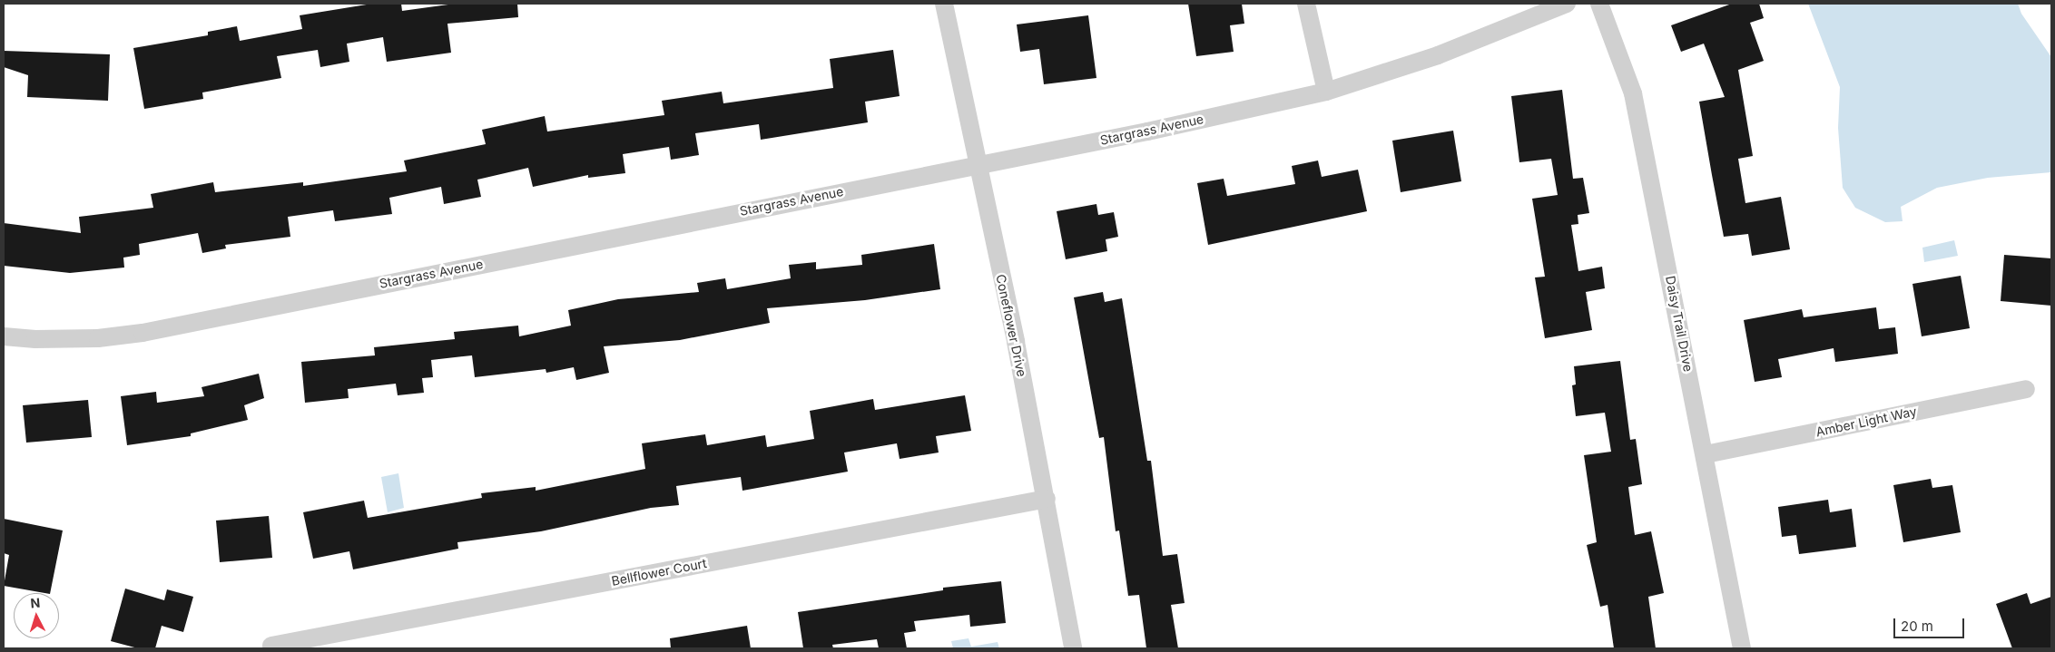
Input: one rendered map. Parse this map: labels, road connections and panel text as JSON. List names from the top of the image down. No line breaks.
{"streets":{"street":["Stargrass Avenue","Daisy Trail Drive","Coneflower Drive","Amber Light Way","Bellflower Court"]},"crossings":[["Stargrass Avenue","Coneflower Drive"],["Daisy Trail Drive","Amber Light Way"],["Coneflower Drive","Bellflower Court"]],"scale_bar":"20 m","north":"top"}
